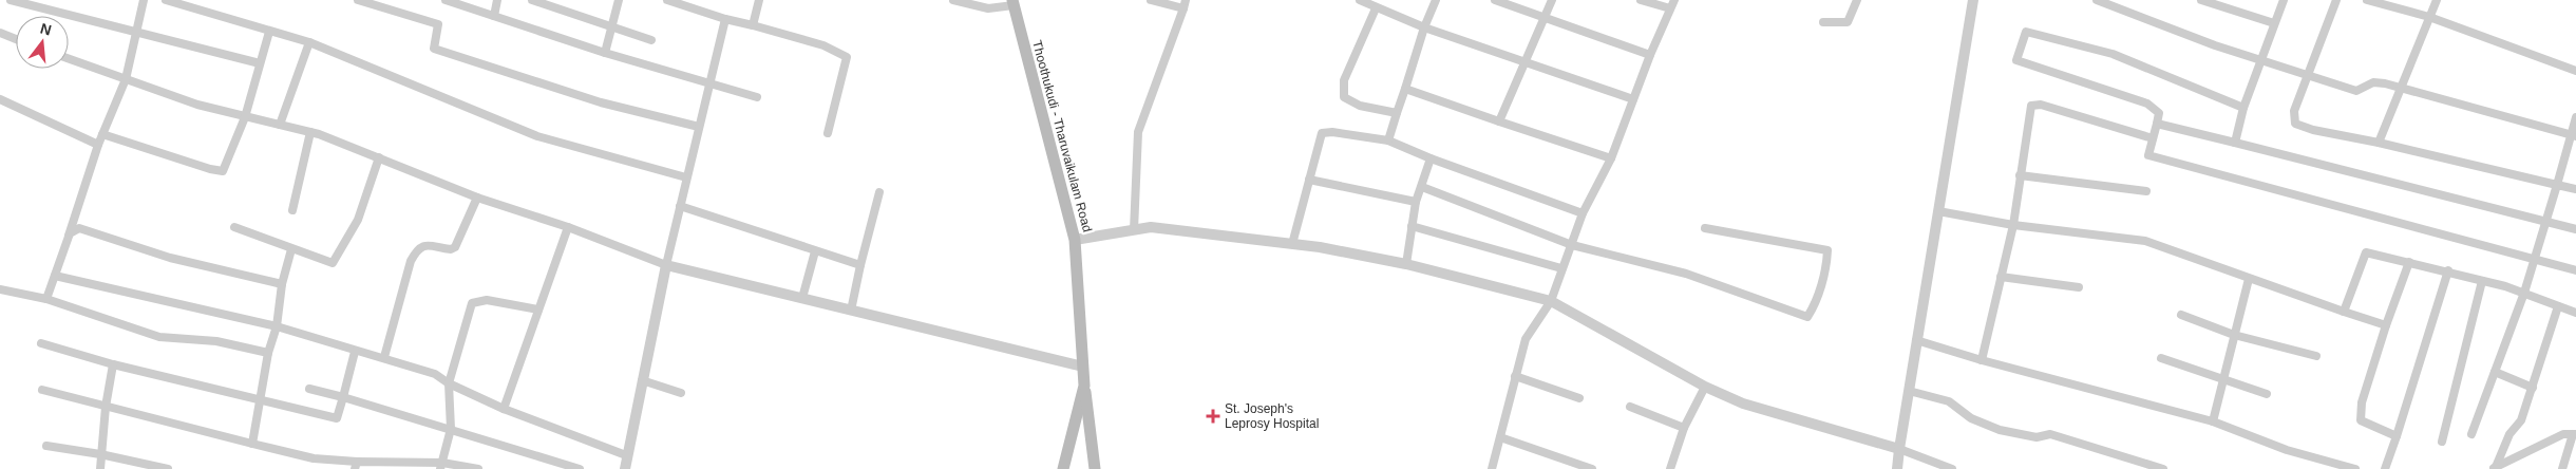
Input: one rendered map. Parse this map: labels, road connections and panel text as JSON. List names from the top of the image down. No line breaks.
{"streets":{"main road":["Thoothukudi - Tharuvaikulam Road"]},"places":{"health":["St. Joseph's Leprosy Hospital"]},"north":"top"}
